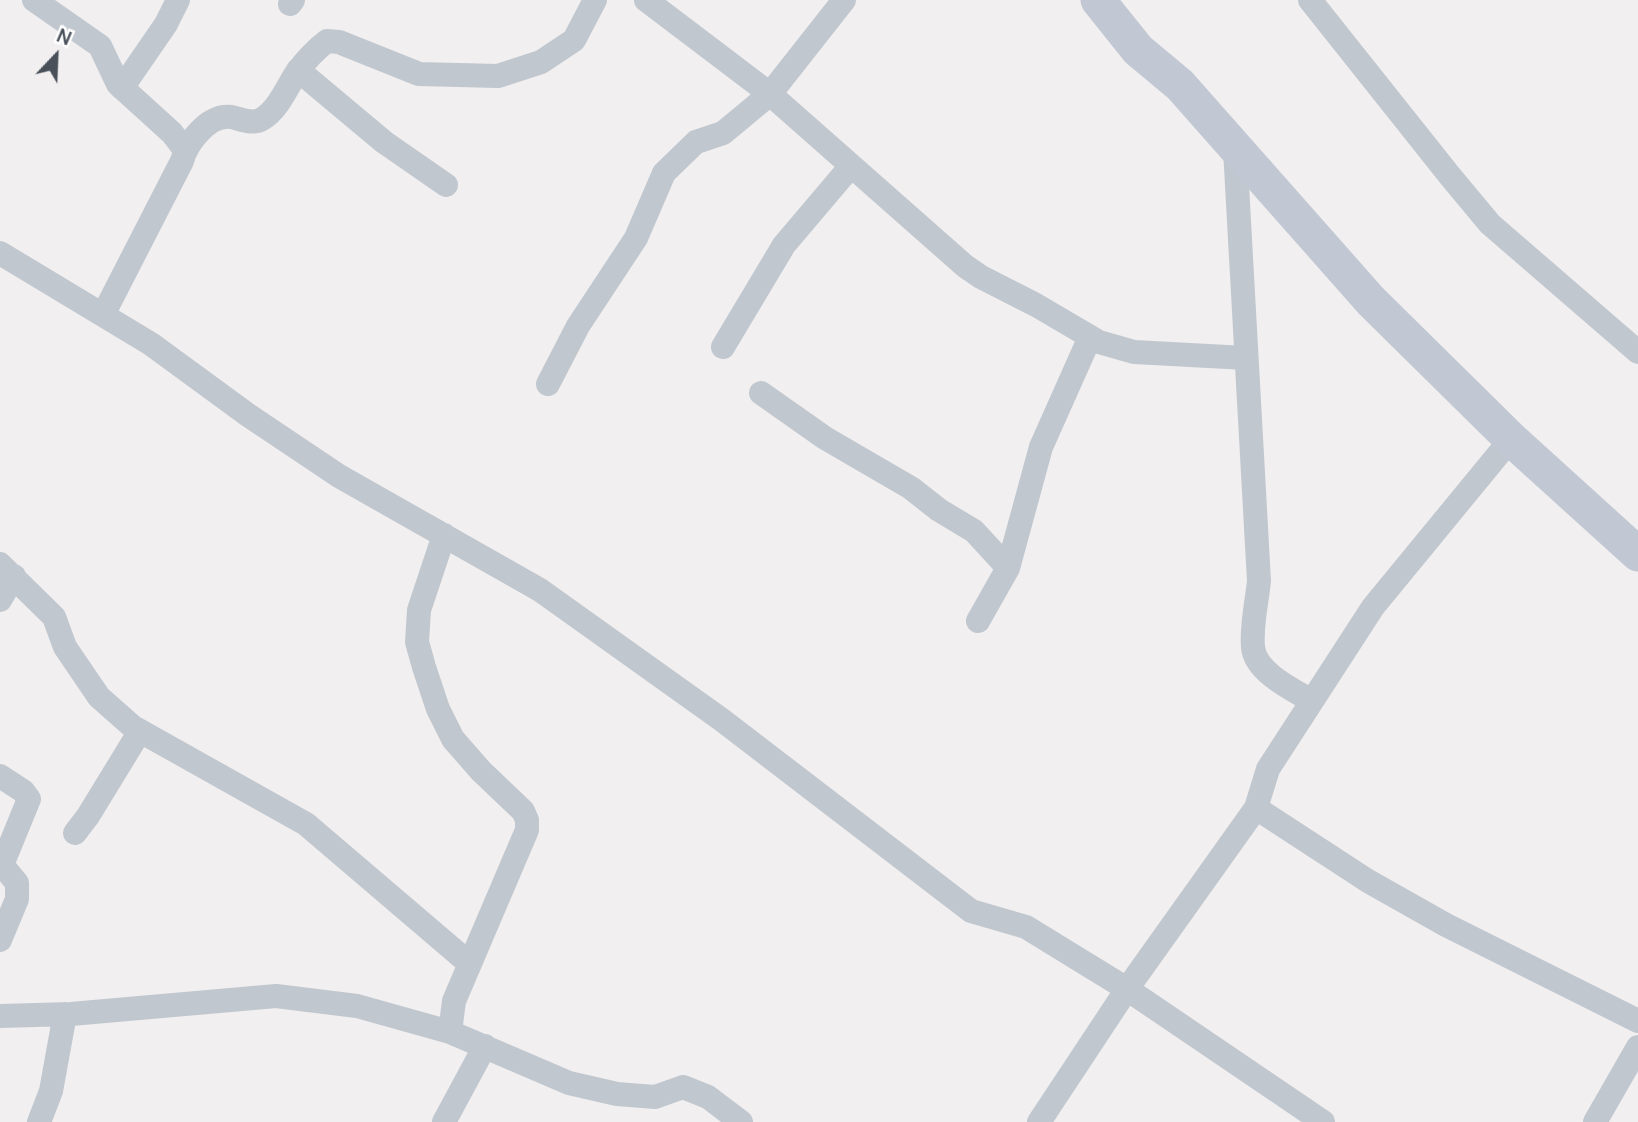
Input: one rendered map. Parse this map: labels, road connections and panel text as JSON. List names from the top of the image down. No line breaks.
{"north":"top right"}
